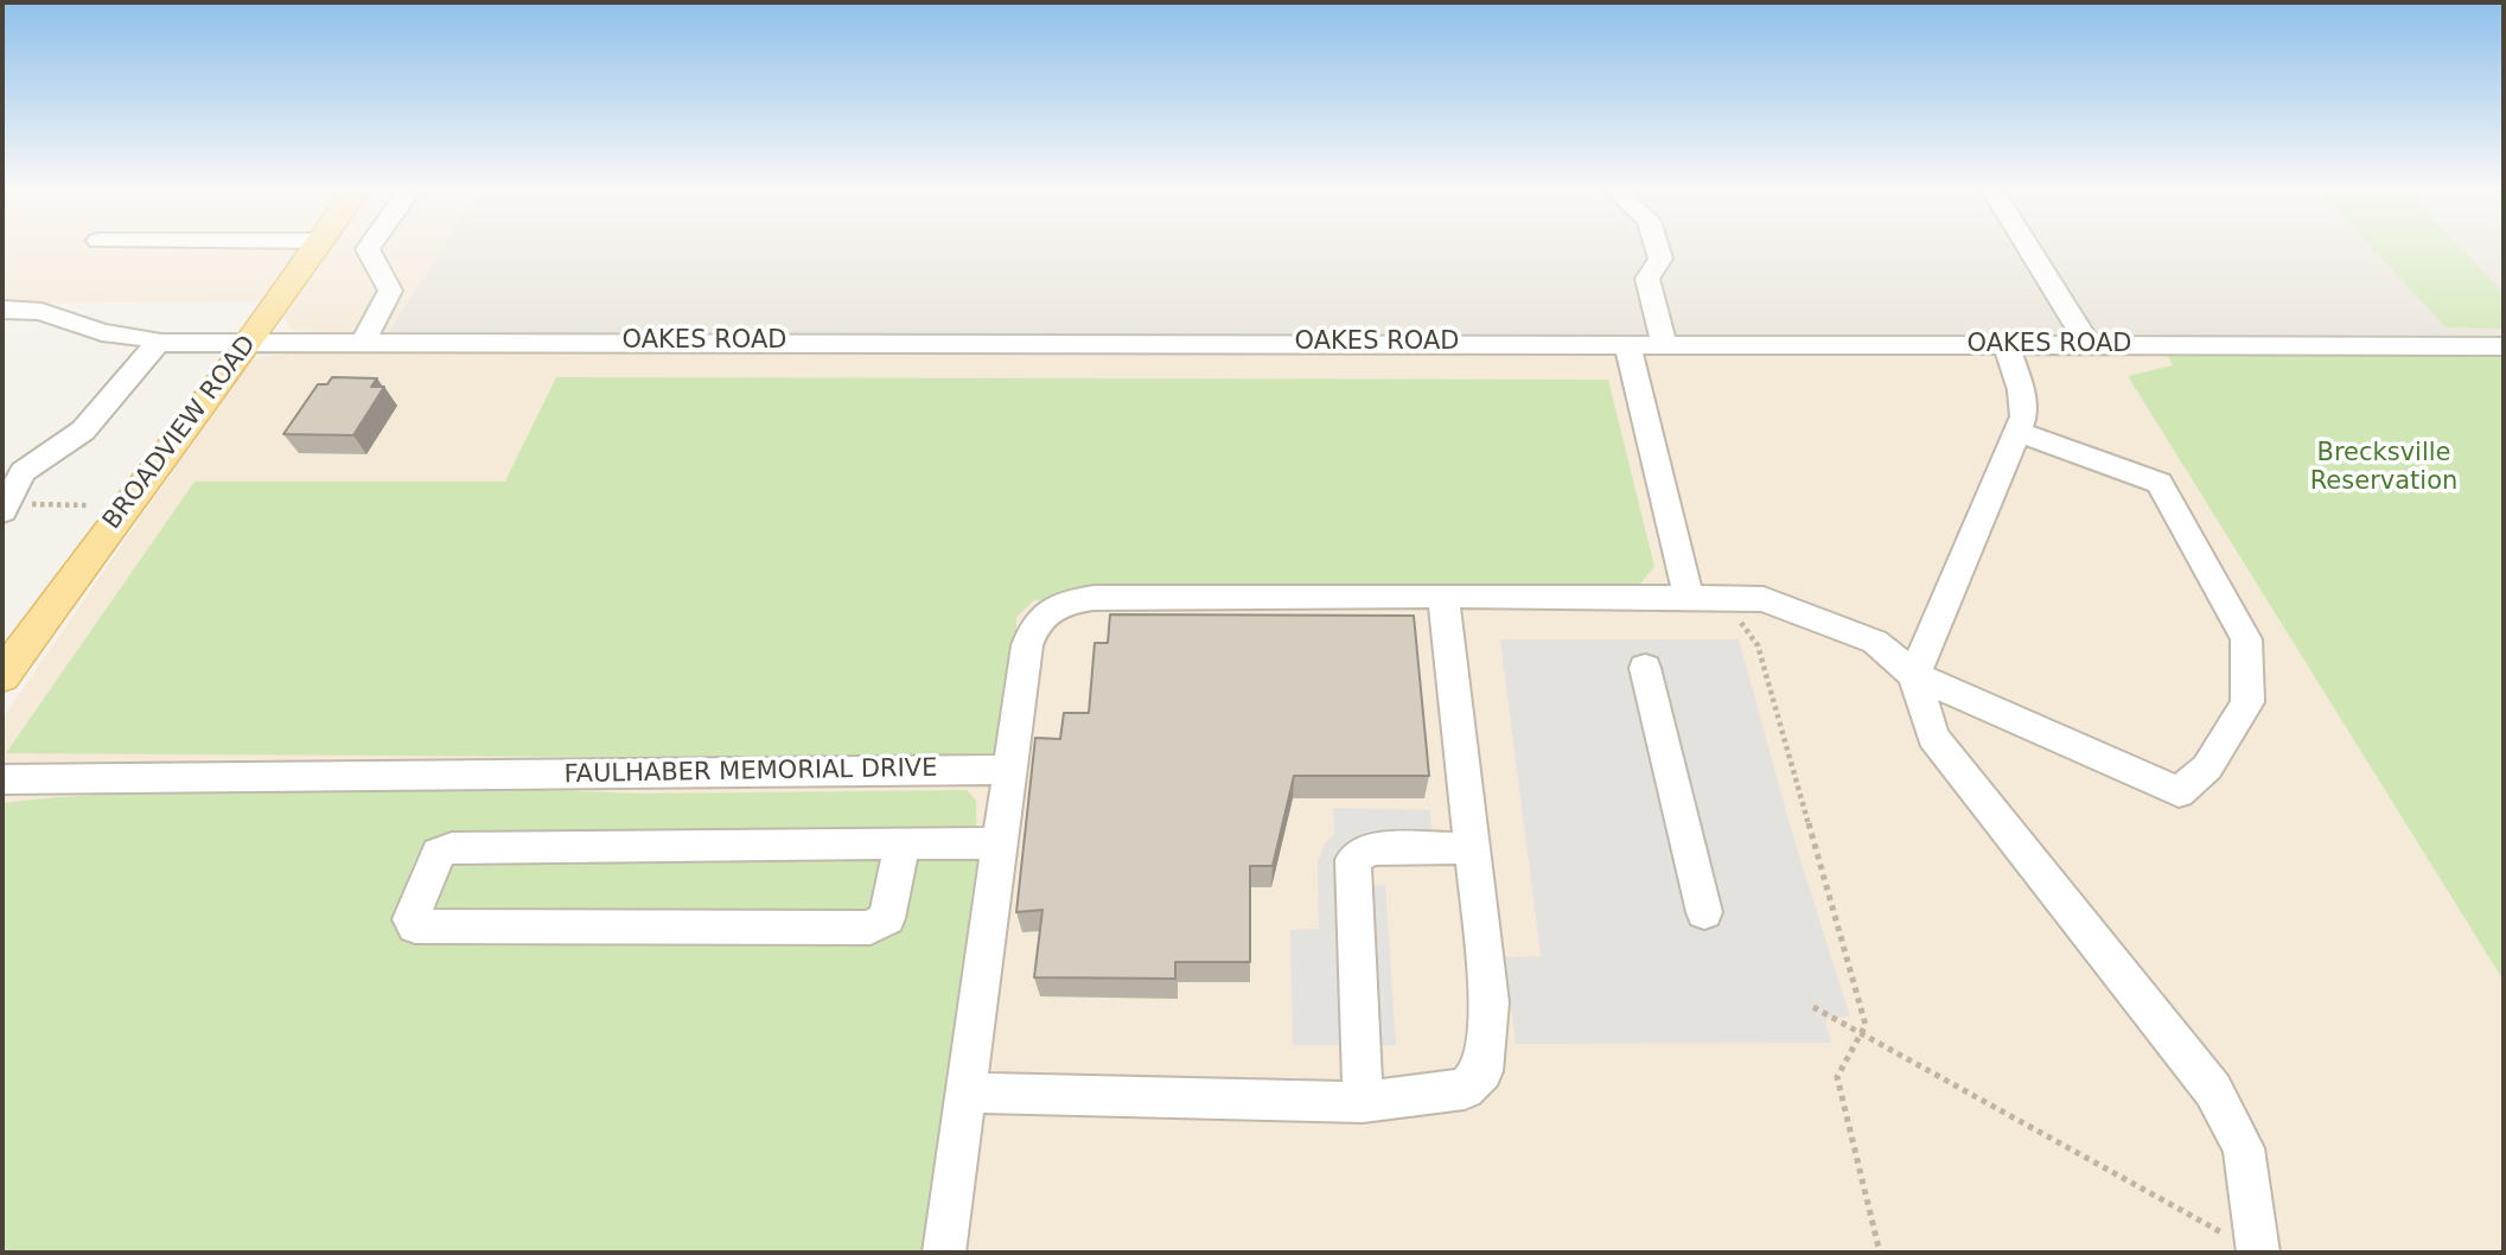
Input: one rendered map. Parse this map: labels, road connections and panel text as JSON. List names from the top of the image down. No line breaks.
{"streets":{"main road":["BROADVIEW ROAD"],"street":["OAKES ROAD","FAULHABER MEMORIAL DRIVE"]},"crossings":[["OAKES ROAD","BROADVIEW ROAD"]],"parks":["Brecksville Reservation"]}
